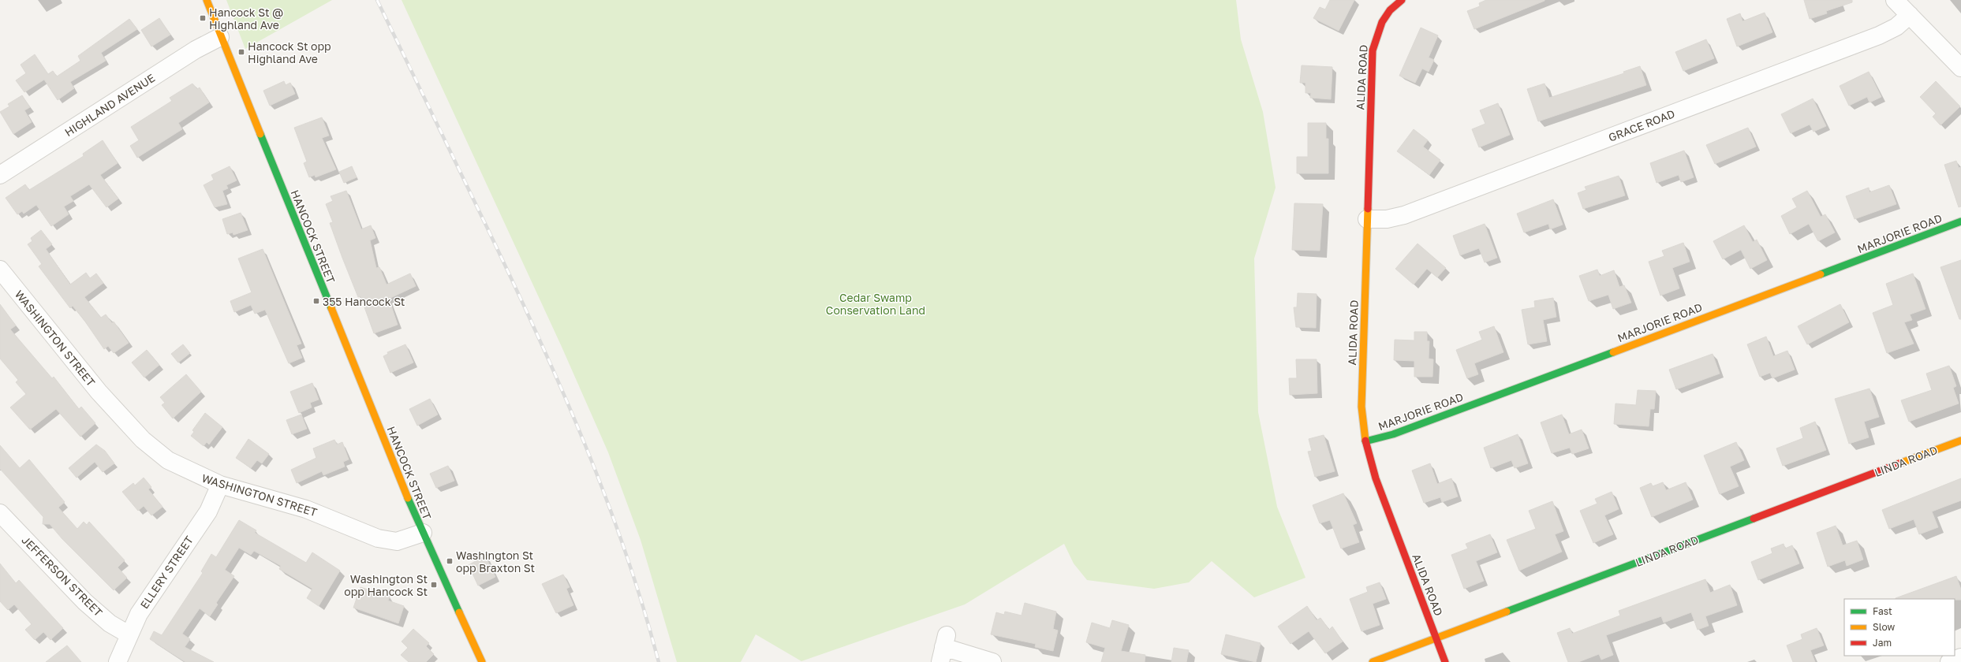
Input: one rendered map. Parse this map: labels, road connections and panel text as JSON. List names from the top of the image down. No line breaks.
{"streets":{"street":["ALIDA ROAD","HIGHLAND AVENUE","GRACE ROAD","MARJORIE ROAD","HANCOCK STREET","WASHINGTON STREET","LINDA ROAD","ELLERY STREET","JEFFERSON STREET"]},"crossings":[["ALIDA ROAD","GRACE ROAD"],["ALIDA ROAD","MARJORIE ROAD"],["ALIDA ROAD","LINDA ROAD"],["HIGHLAND AVENUE","HANCOCK STREET"],["HANCOCK STREET","WASHINGTON STREET"],["WASHINGTON STREET","ELLERY STREET"],["ELLERY STREET","JEFFERSON STREET"]],"parks":["Cedar Swamp Conservation Land"],"places":{"transit":["Hancock St @ Highland Ave","Hancock St opp Highland Ave","355 Hancock St","Washington St opp Braxton St","Washington St opp Hancock St"]},"legend":["Fast","Slow","Jam"]}
